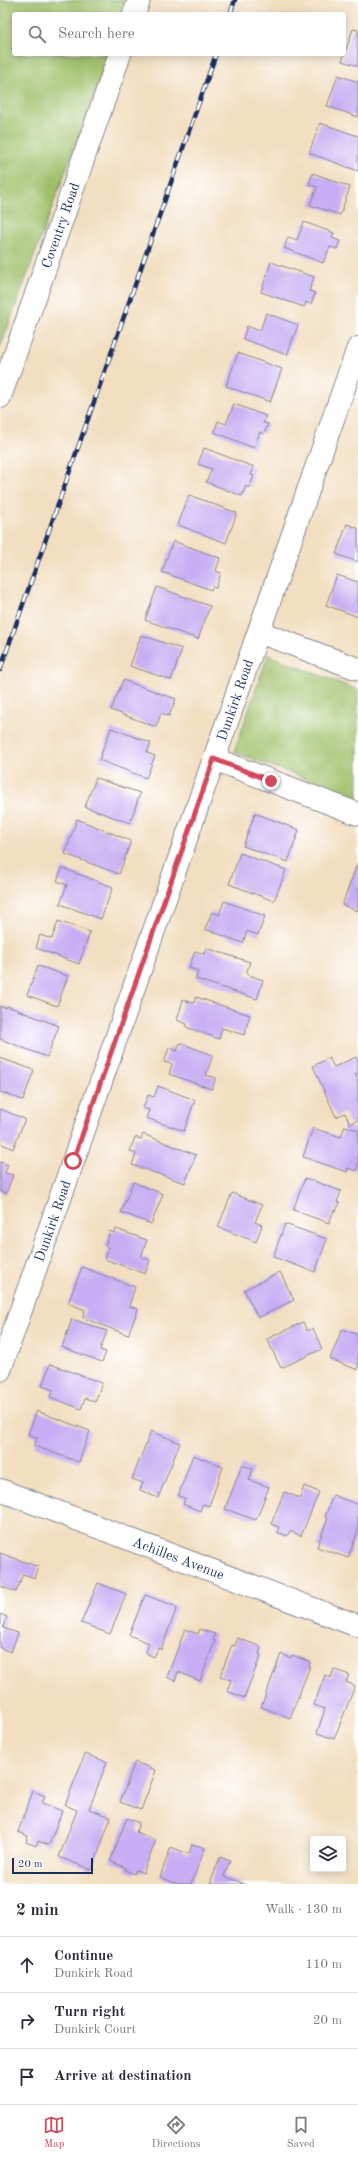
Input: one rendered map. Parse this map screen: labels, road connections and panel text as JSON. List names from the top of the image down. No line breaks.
{"streets":{"street":["Coventry Road","Dunkirk Road","Achilles Avenue"]},"scale_bar":"20 m","page":{"search":"Search here","scale":"20 m","heading":["2 min","Walk · 130 m"],"list":[["Continue","Dunkirk Road","110 m"],["Turn right","Dunkirk Court","20 m"],"Arrive at destination"],"nav":["Map","Directions","Saved"]}}
